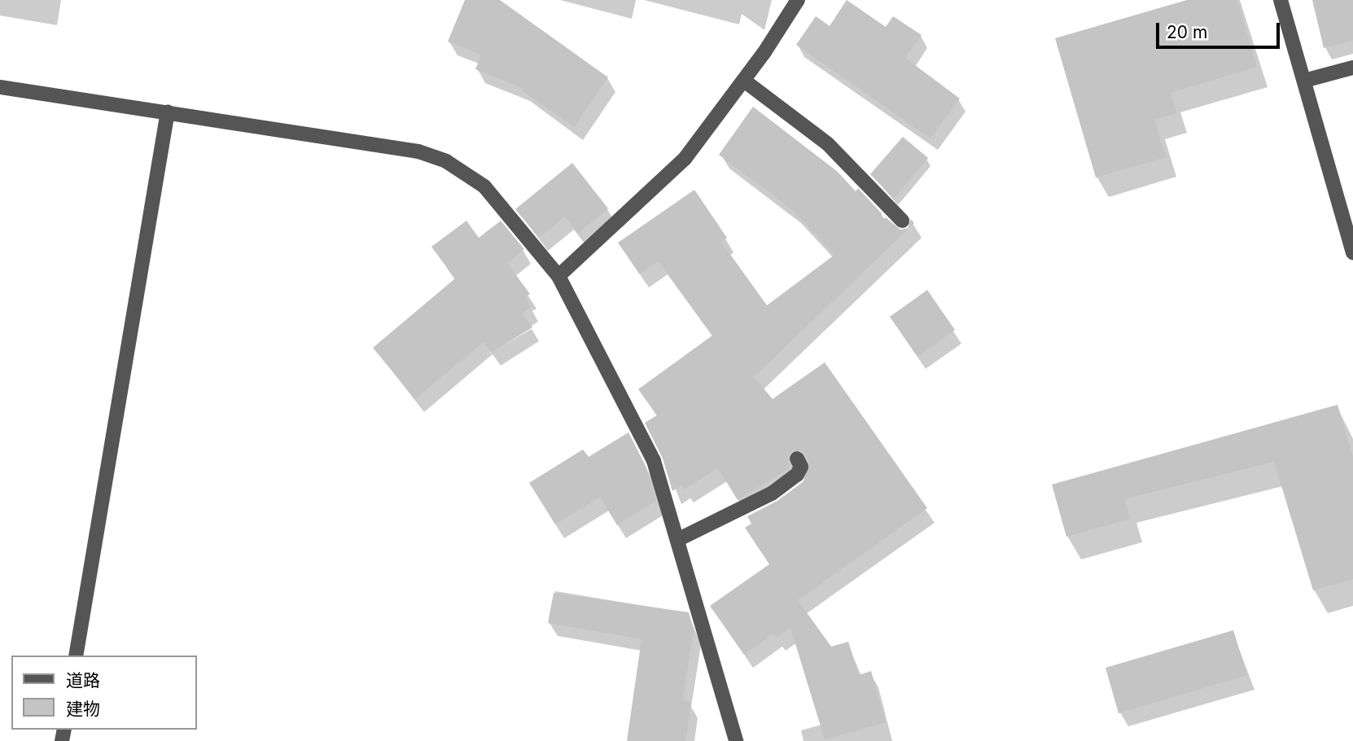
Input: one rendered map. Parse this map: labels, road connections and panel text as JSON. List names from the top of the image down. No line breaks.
{"legend":["道路","建物"],"scale_bar":"20 m"}
